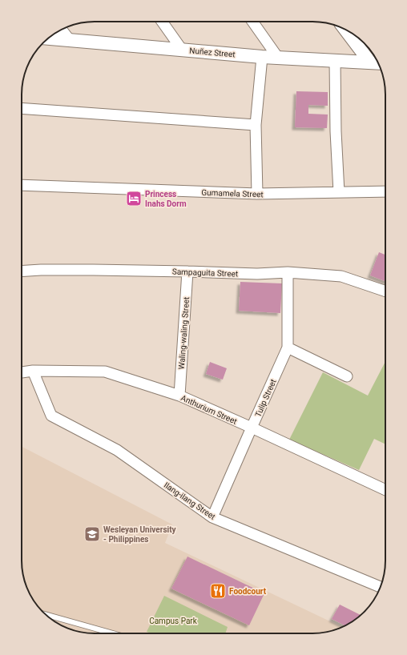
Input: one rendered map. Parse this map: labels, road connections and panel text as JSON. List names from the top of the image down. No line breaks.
{"streets":{"street":["Nuñez Street","Gumamela Street","Sampaguita Street","Waling-waling Street","Tulip Street","Anthurium Street","Ilang-ilang Street"]},"crossings":[["Sampaguita Street","Waling-waling Street"],["Sampaguita Street","Tulip Street"],["Waling-waling Street","Anthurium Street"],["Tulip Street","Anthurium Street"],["Tulip Street","Ilang-ilang Street"],["Anthurium Street","Ilang-ilang Street"]],"parks":["Campus Park"],"places":{"hotel":["Princess Inahs Dorm"],"school or university":["Wesleyan University - Philippines"],"restaurant":["Foodcourt"]}}
